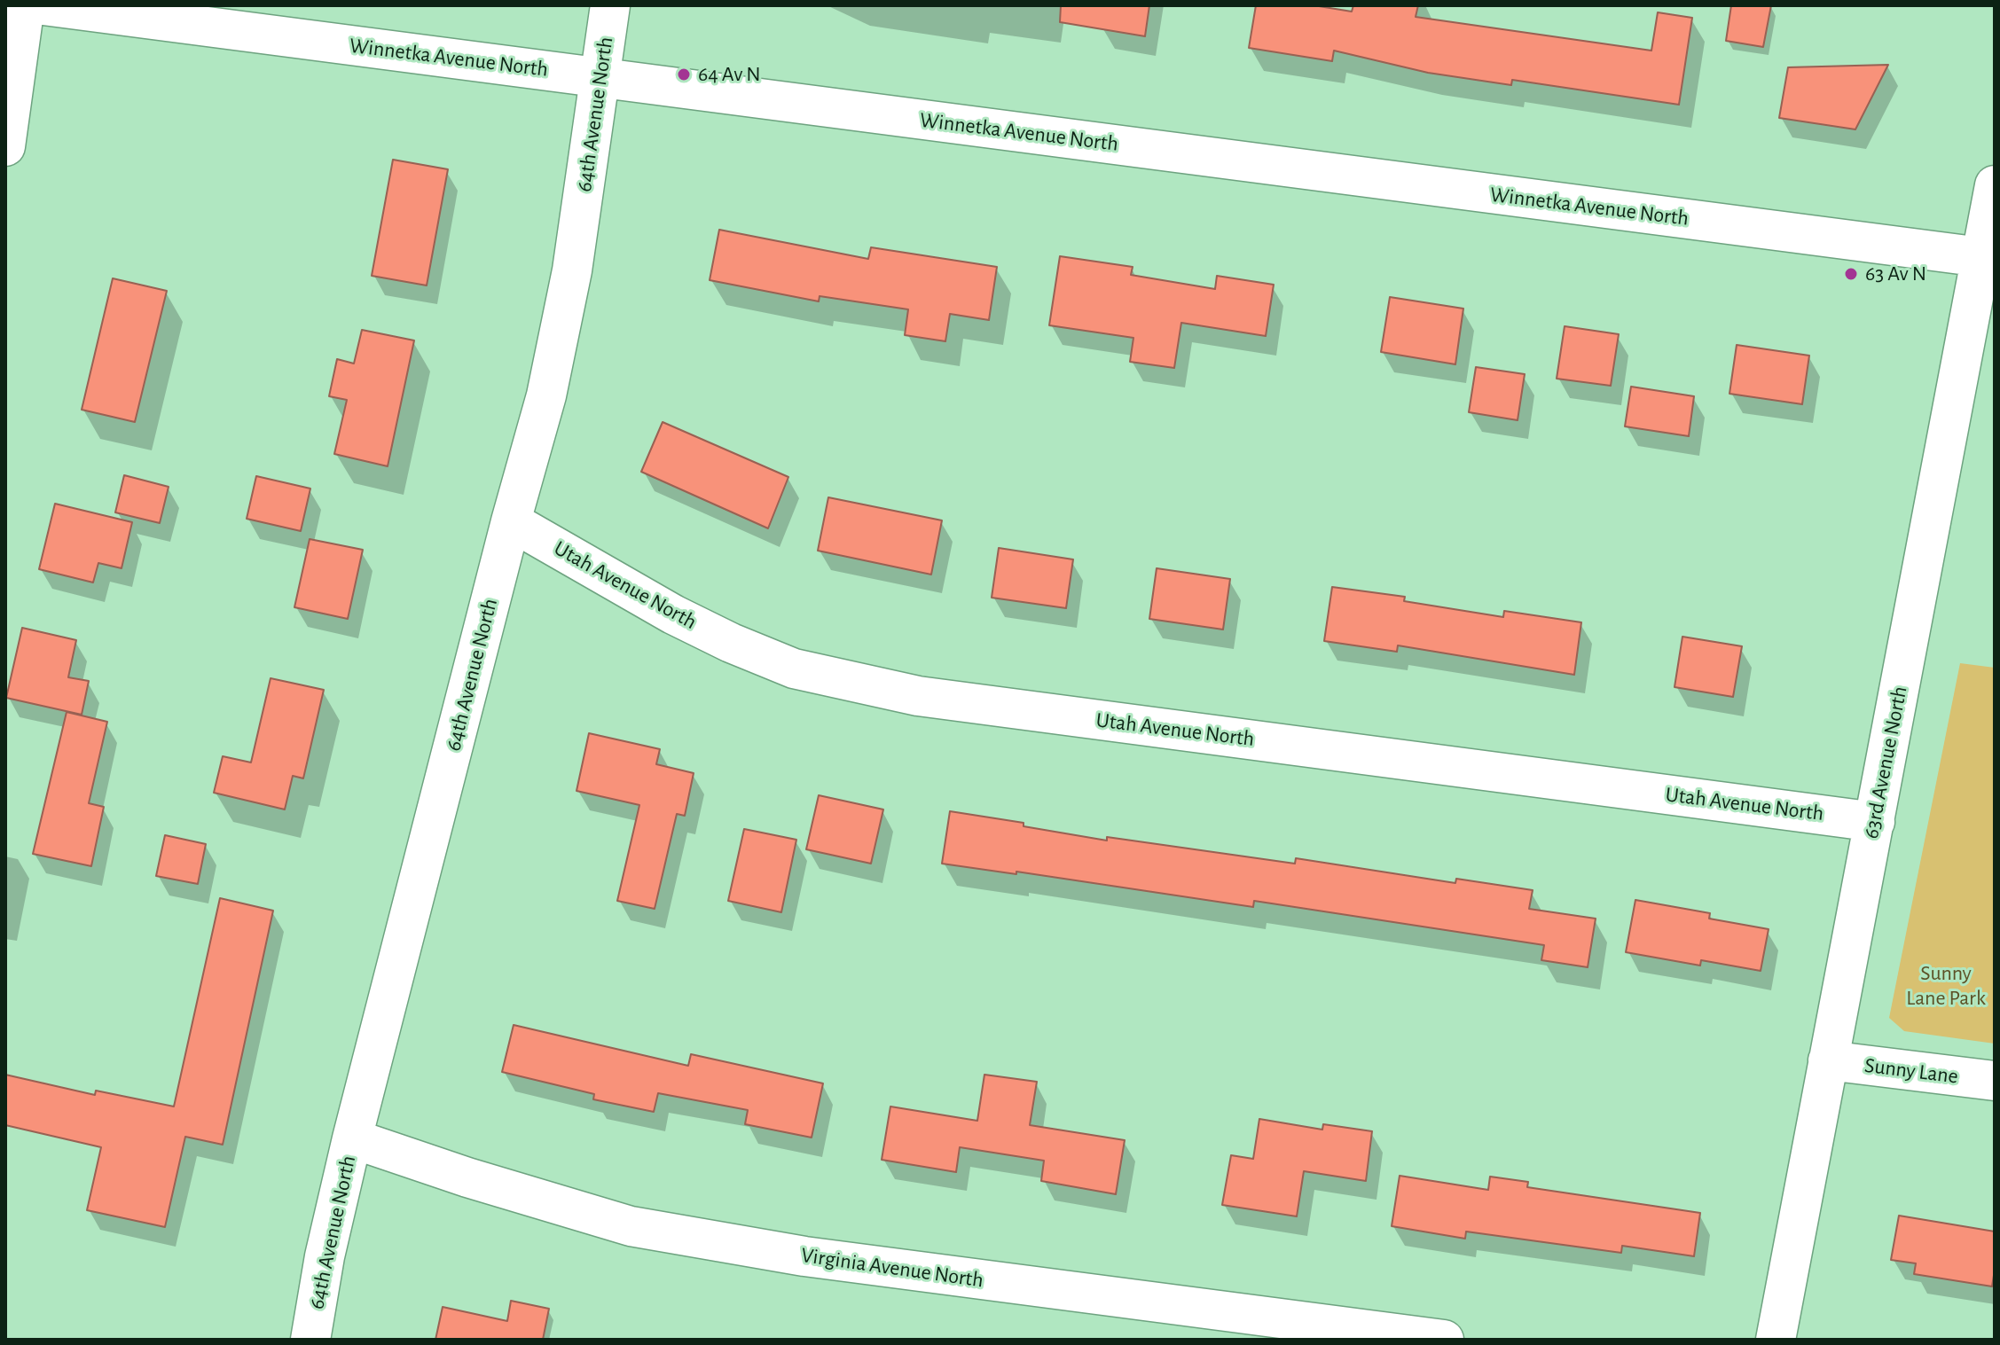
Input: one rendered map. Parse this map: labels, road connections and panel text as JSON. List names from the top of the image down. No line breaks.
{"streets":{"street":["Winnetka Avenue North","64th Avenue North","Utah Avenue North","63rd Avenue North","Sunny Lane","Virginia Avenue North"]},"crossings":[["Winnetka Avenue North","64th Avenue North"],["Winnetka Avenue North","63rd Avenue North"],["64th Avenue North","Utah Avenue North"],["64th Avenue North","Virginia Avenue North"],["Utah Avenue North","63rd Avenue North"],["63rd Avenue North","Sunny Lane"]],"parks":["Sunny Lane Park"],"places":["64 Av N","63 Av N"]}
